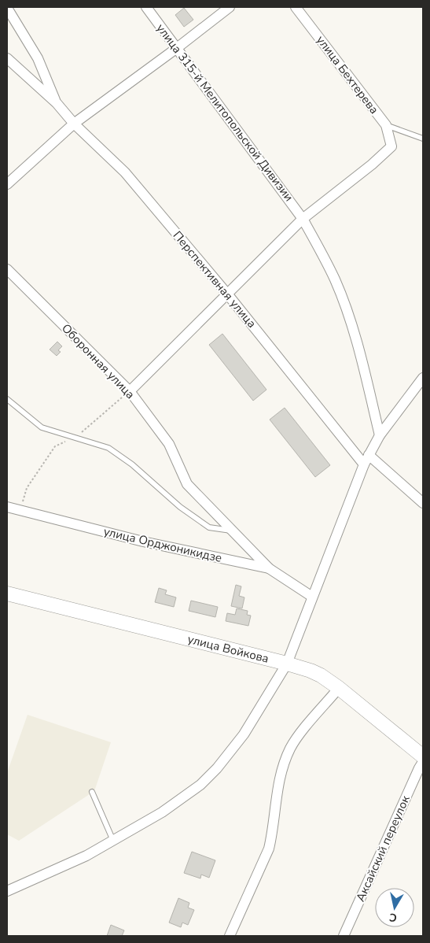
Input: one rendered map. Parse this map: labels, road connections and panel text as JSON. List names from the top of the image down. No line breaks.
{"streets":{"street":["улица Бехтерева","улица 315-й Мелитопольской Дивизии","Перспективная улица","Оборонная улица","улица Орджоникидзе","улица Войкова","Аксайский переулок"]},"crossings":[["улица Бехтерева","улица 315-й Мелитопольской Дивизии"],["Оборонная улица","улица Орджоникидзе"]],"north":"bottom"}
